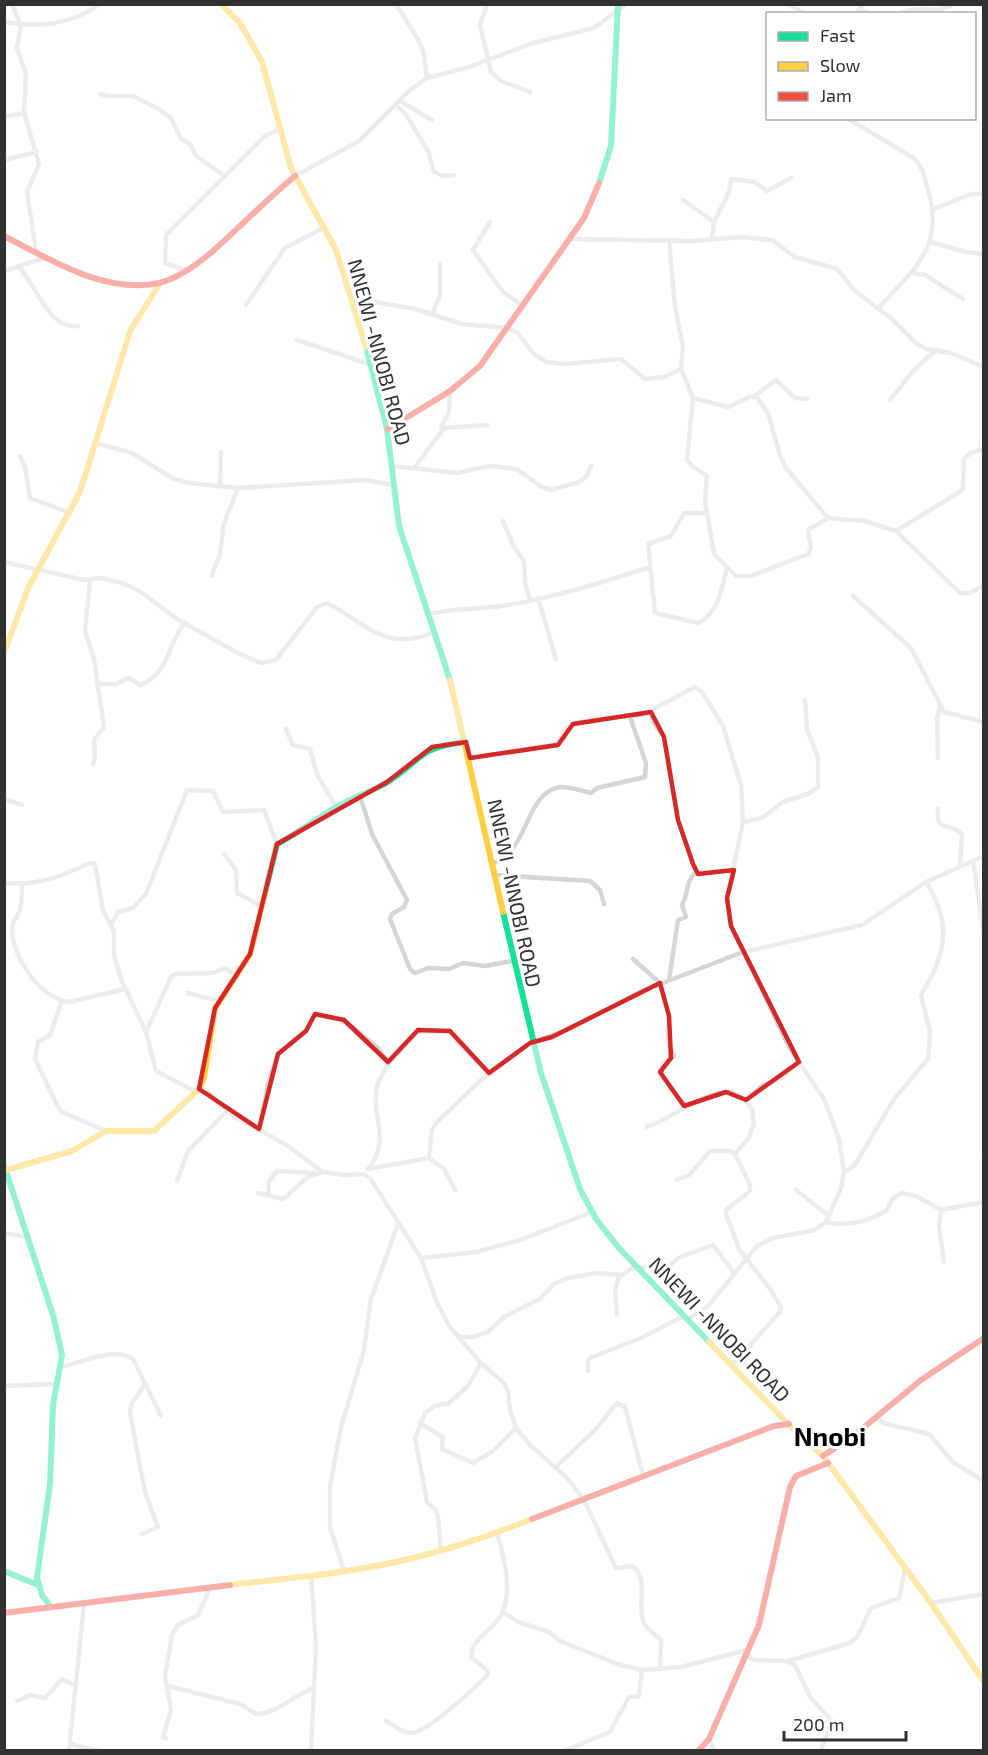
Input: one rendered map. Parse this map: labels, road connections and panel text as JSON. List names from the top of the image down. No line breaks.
{"streets":{"main road":["NNEWI -NNOBI ROAD"]},"districts":["Nnobi"],"legend":["Fast","Slow","Jam"],"scale_bar":"200 m"}
